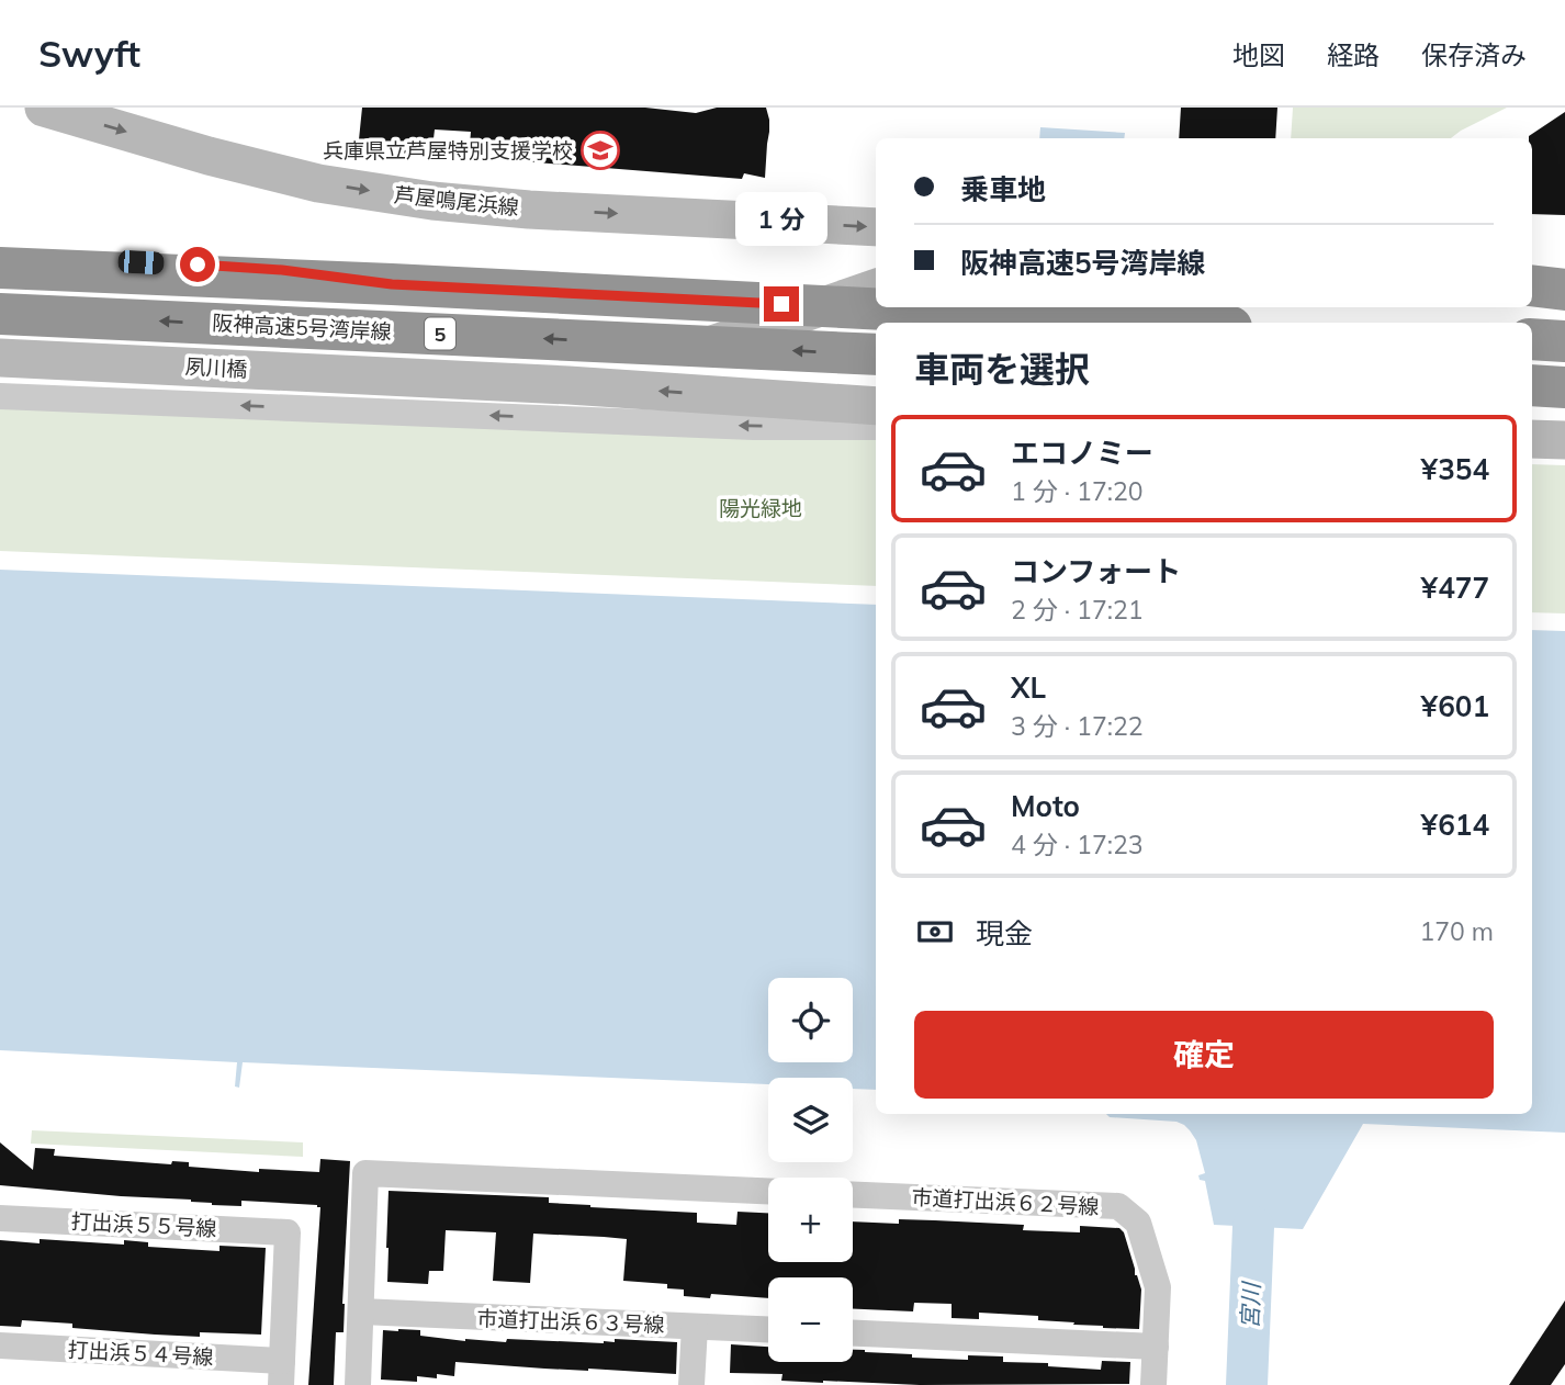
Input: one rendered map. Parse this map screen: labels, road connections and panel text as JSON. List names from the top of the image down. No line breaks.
{"streets":{"highway":["阪神高速5号湾岸線","5"],"main road":["芦屋鳴尾浜線","夙川橋"],"street":["市道打出浜６２号線","打出浜５５号線","市道打出浜６３号線","打出浜５４号線"]},"crossings":[["打出浜５５号線","打出浜５４号線"]],"water":["宮川"],"parks":["陽光緑地"],"places":{"school or university":["兵庫県立芦屋特別支援学校"]},"page":{"header":"Swyft","nav":["地図","経路","保存済み"],"banner":["乗車地","阪神高速5号湾岸線"],"bubble":"1 分","heading":"車両を選択","list":[{"name":"エコノミー","note":"1 分 · 17:20","value":"¥354"},{"name":"コンフォート","note":"2 分 · 17:21","value":"¥477"},{"name":"XL","note":"3 分 · 17:22","value":"¥601"},{"name":"Moto","note":"4 分 · 17:23","value":"¥614"}],"pay":["現金","170 m"],"map_buttons":["+","−"],"buttons":"確定"}}
